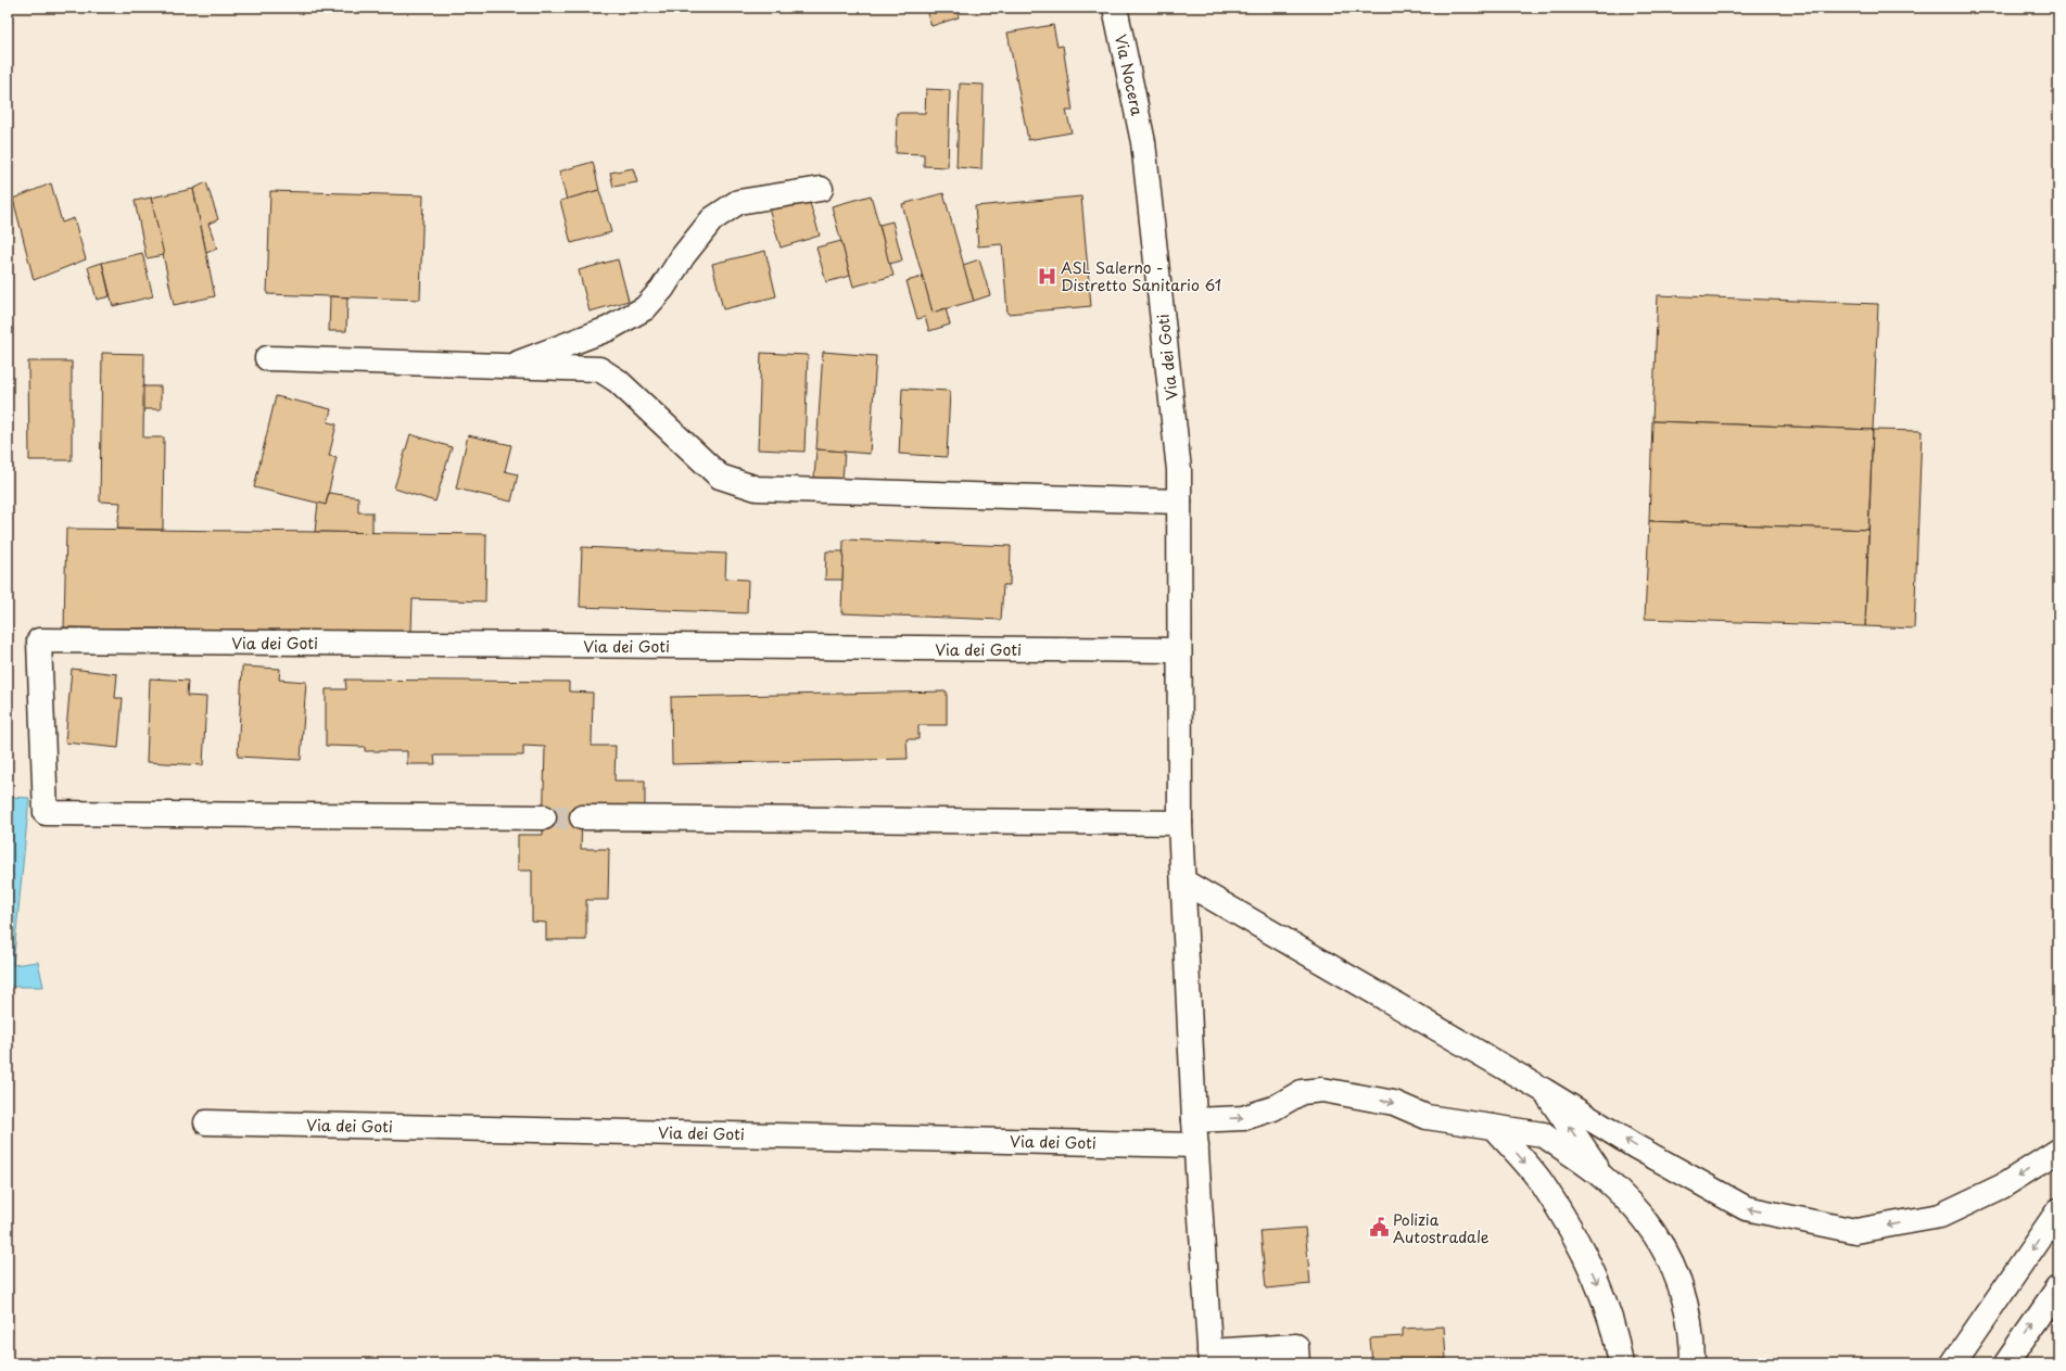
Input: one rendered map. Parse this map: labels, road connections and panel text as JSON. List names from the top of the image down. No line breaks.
{"streets":{"main road":["Via Nocera","Via dei Goti"]},"crossings":[["Via Nocera","Via dei Goti"]],"places":{"hospital":["ASL Salerno - Distretto Sanitario 61"],"public building":["Polizia Autostradale"]}}
